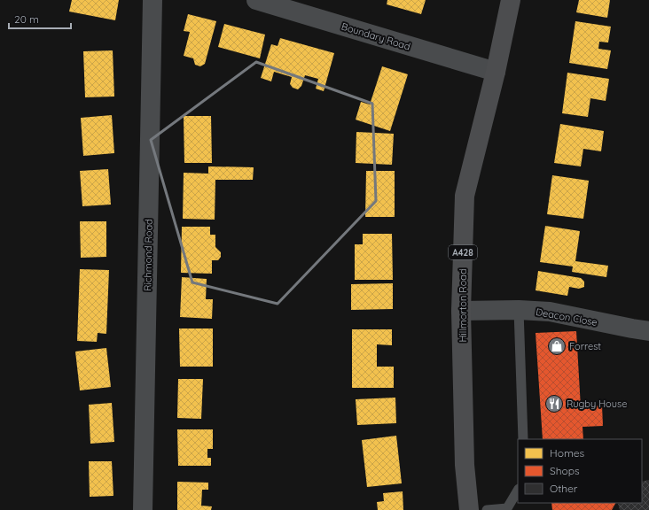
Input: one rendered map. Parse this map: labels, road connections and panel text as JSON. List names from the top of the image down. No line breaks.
{"streets":{"highway":["A428","Hillmorton Road"],"street":["Boundary Road","Richmond Road","Deacon Close"]},"crossings":[["Boundary Road","Hillmorton Road"],["Hillmorton Road","Deacon Close"]],"places":{"shop":["Forrest"],"restaurant":["Rugby House"]},"legend":["Homes","Shops","Other"],"scale_bar":"20 m"}
